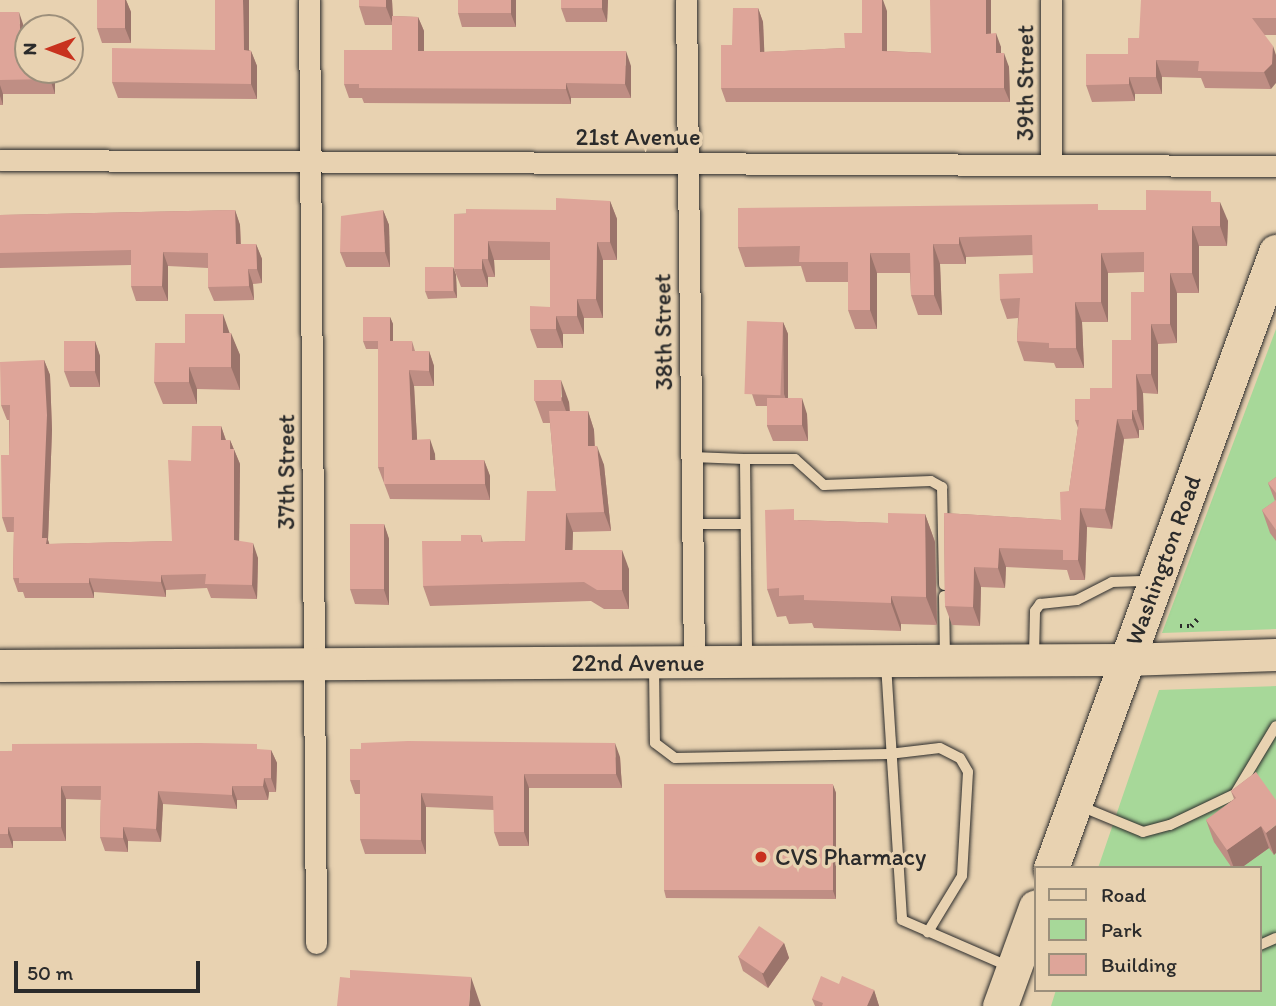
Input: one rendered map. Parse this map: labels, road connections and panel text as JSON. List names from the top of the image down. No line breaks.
{"streets":{"main road":["Washington Road"],"street":["39th Street","21st Avenue","38th Street","37th Street","22nd Avenue"]},"crossings":[["39th Street","21st Avenue"],["21st Avenue","38th Street"],["21st Avenue","37th Street"],["38th Street","22nd Avenue"],["37th Street","22nd Avenue"],["Washington Road","22nd Avenue"]],"places":["CVS Pharmacy"],"legend":["Road","Park","Building"],"scale_bar":"50 m","north":"left"}
